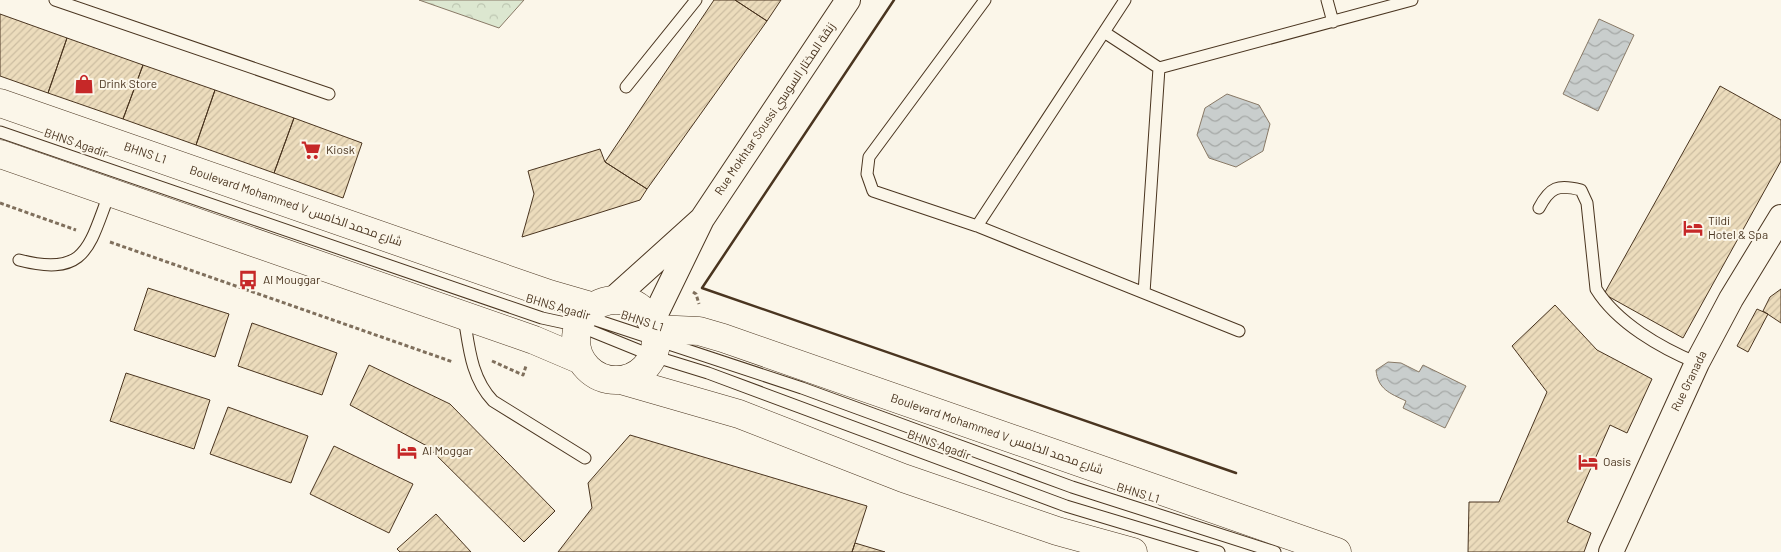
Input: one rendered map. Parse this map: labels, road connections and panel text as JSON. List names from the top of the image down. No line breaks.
{"streets":{"main road":["Boulevard Mohammed V شارع محمد الخامس"],"street":["Rue Mokhtar Soussi زنقة المختار السوسي","Rue Granada"],"lane":["BHNS Agadir","BHNS L1"]},"crossings":[["BHNS Agadir","BHNS L1"],["BHNS Agadir","Boulevard Mohammed V شارع محمد الخامس"],["BHNS L1","Boulevard Mohammed V شارع محمد الخامس"]],"places":{"shop":["Drink Store"],"supermarket":["Kiosk"],"hotel":["Tildi Hotel & Spa","Al Moggar","Oasis"],"bus stop":["Al Mouggar"]}}
